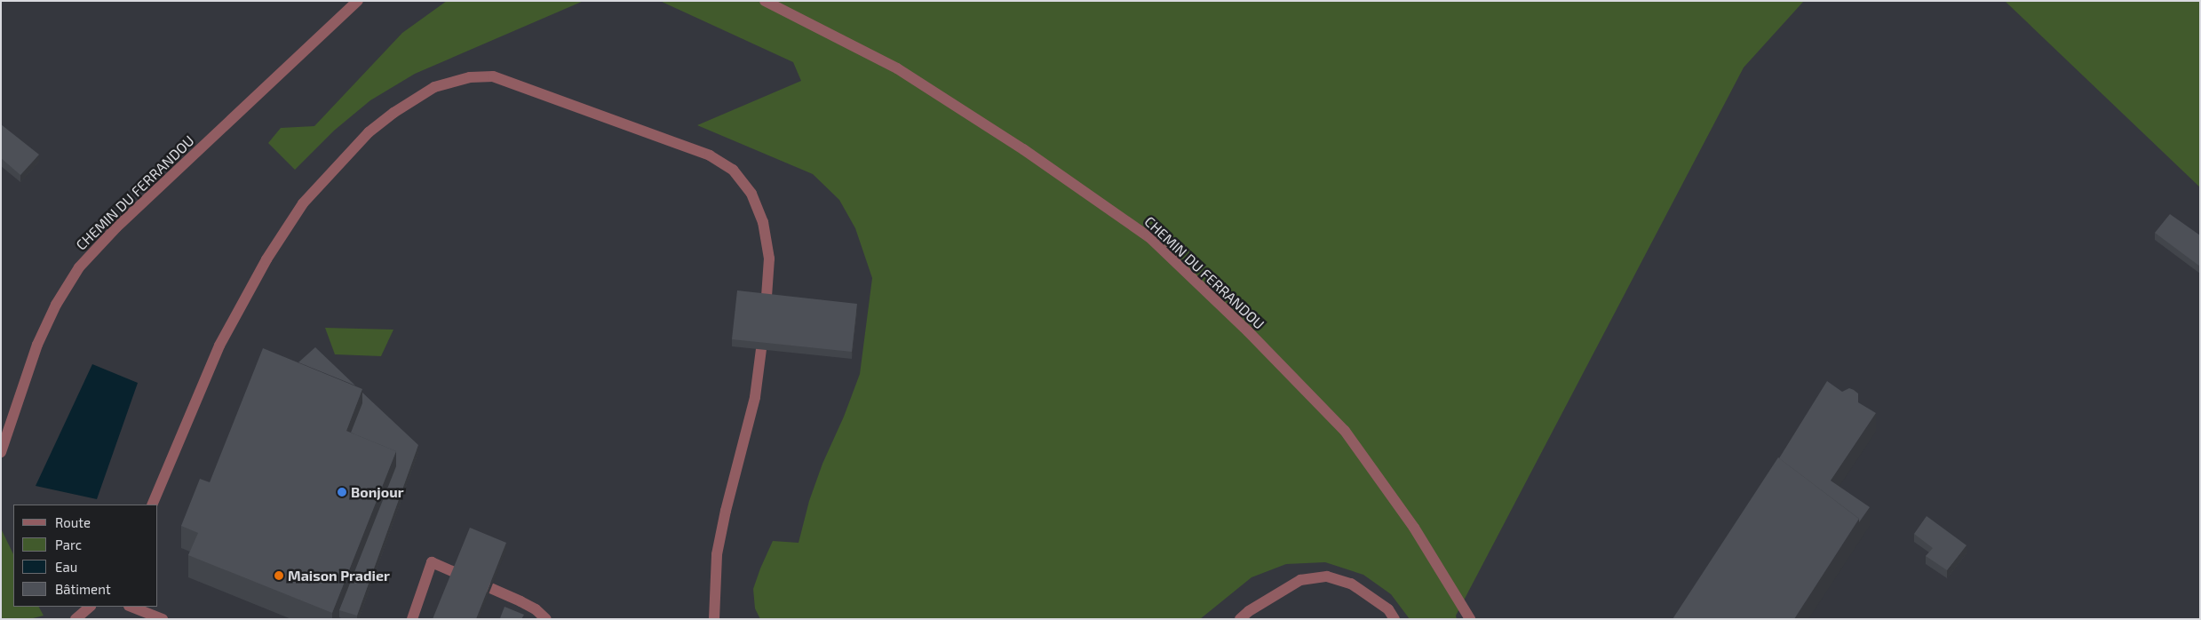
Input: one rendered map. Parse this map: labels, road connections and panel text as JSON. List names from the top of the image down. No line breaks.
{"streets":{"street":["CHEMIN DU FERRANDOU"]},"places":["Bonjour","Maison Pradier"],"legend":["Route","Parc","Eau","Bâtiment"]}
